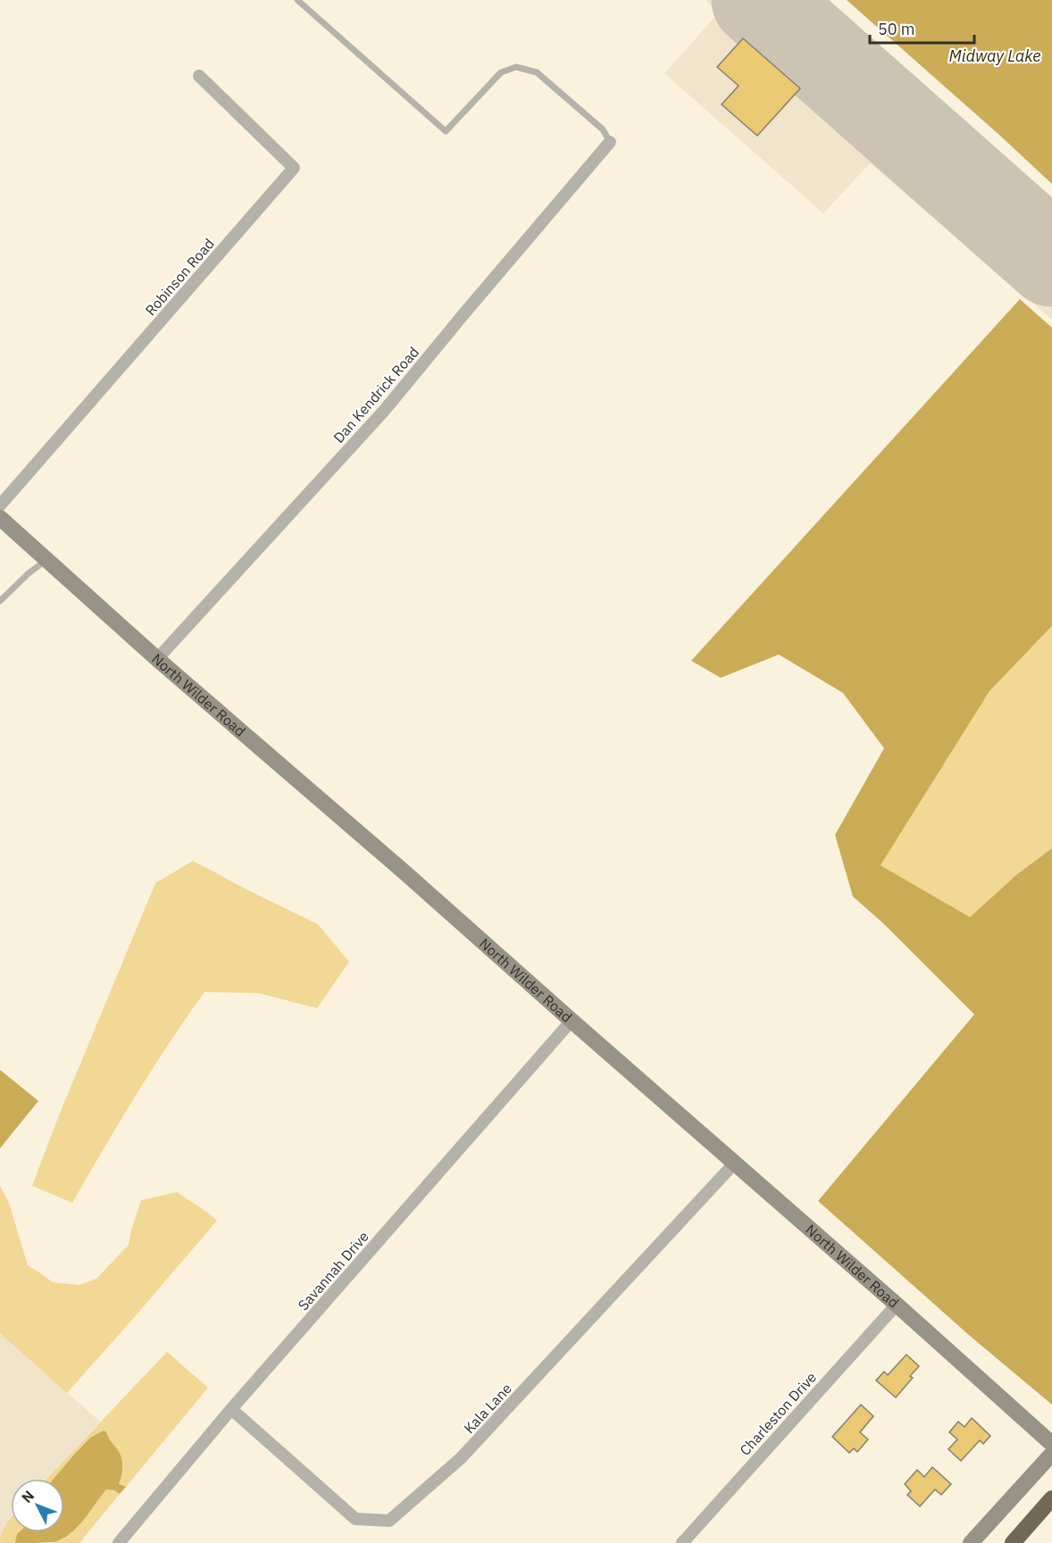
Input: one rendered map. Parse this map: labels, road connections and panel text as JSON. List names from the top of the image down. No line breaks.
{"streets":{"street":["Robinson Road","Dan Kendrick Road","North Wilder Road","Savannah Drive","Kala Lane","Charleston Drive"]},"crossings":[["Dan Kendrick Road","North Wilder Road"],["North Wilder Road","Savannah Drive"],["North Wilder Road","Kala Lane"],["North Wilder Road","Charleston Drive"],["Savannah Drive","Kala Lane"]],"water":["Midway Lake"],"scale_bar":"50 m","north":"top left"}
